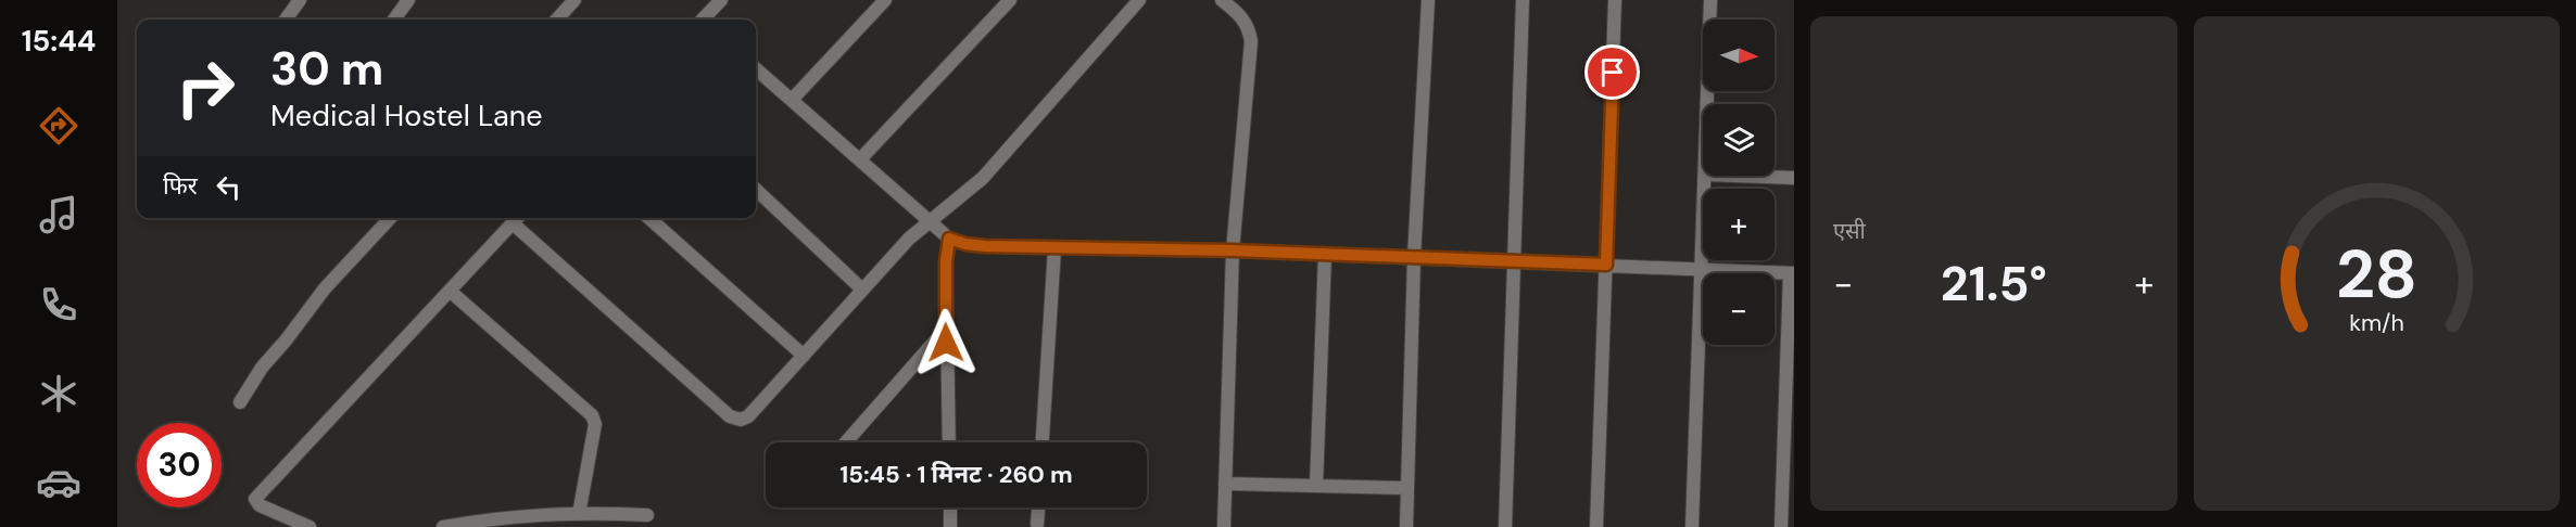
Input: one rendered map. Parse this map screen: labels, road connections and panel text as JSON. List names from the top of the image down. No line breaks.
{"north":"right","page":{"tabs":"15:44","tile":"एसी","map_buttons":["+","−"],"turn":["30 m","Medical Hostel Lane"],"then":"फिर","heat":["−","21.5°","+"],"limit":"30","trip":"15:45 · 1 मिनट · 260 m","gauge":["28","km/h"]}}
